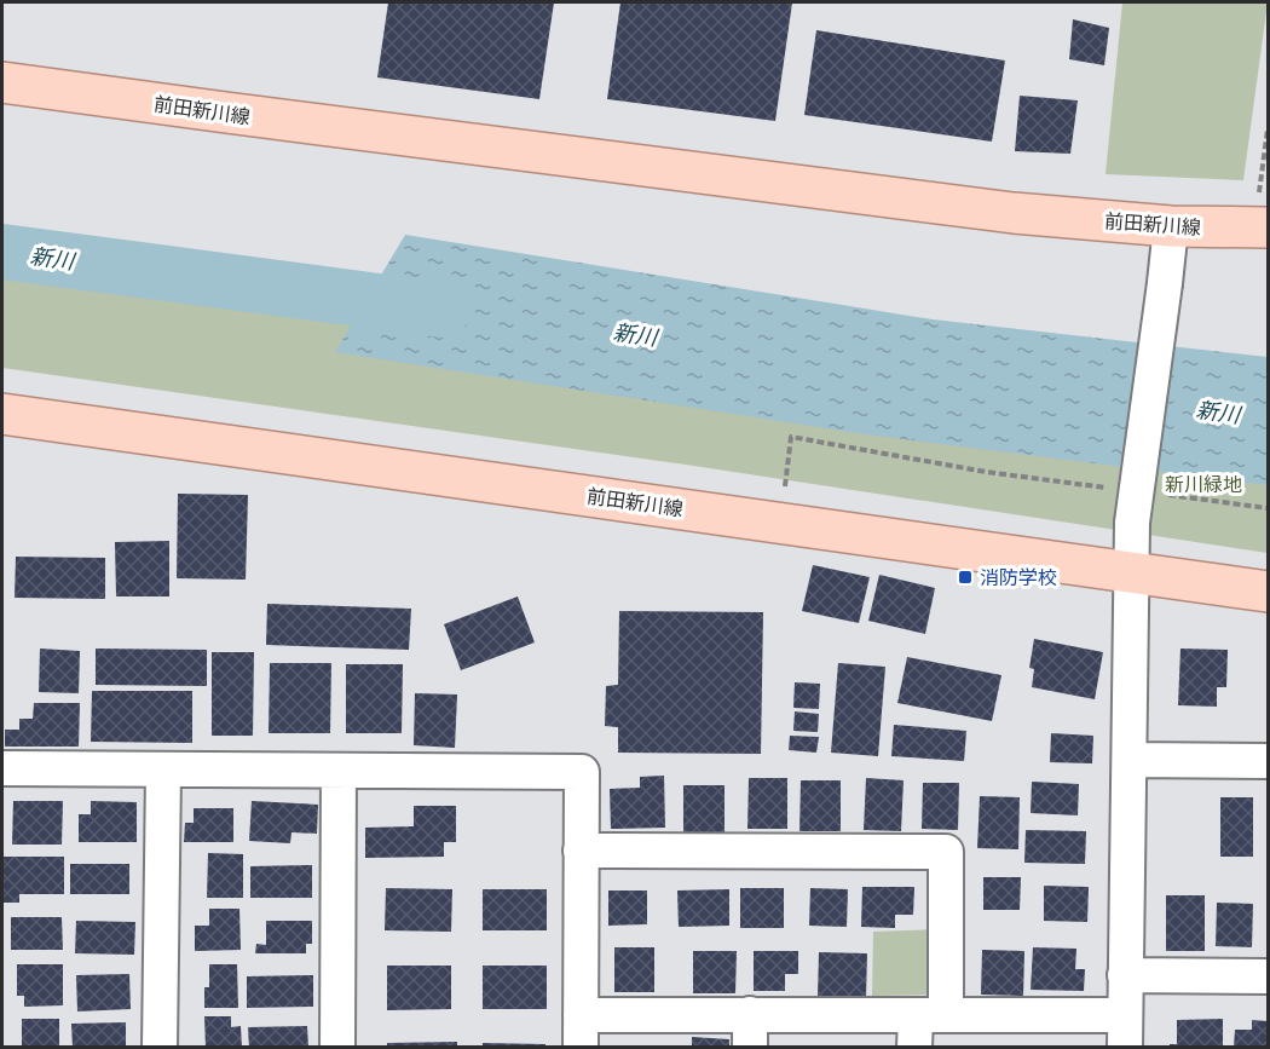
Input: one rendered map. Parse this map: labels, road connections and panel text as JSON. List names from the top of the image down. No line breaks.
{"streets":{"main road":["前田新川線"]},"water":["新川"],"parks":["新川緑地"],"places":{"transit":["消防学校"]}}
